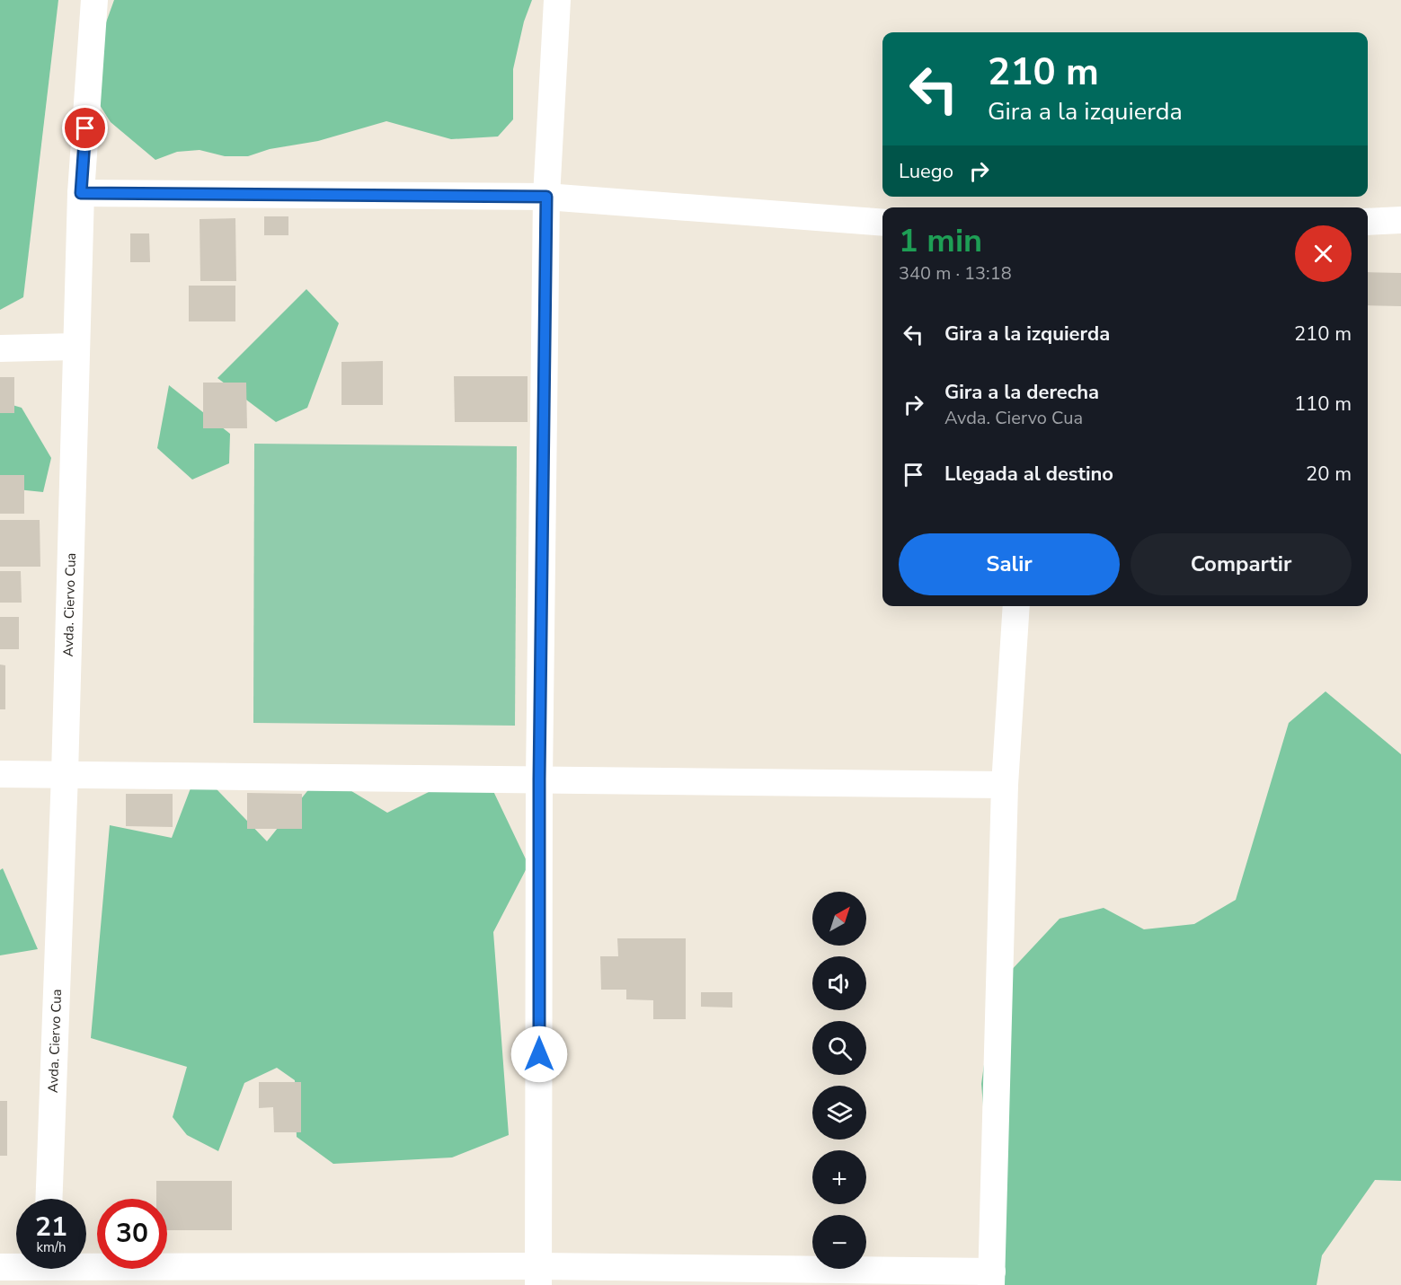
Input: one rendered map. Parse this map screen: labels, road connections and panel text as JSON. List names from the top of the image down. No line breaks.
{"streets":{"street":["Avda. Ciervo Cua"]},"north":"top right","page":{"turn":["210 m","Gira a la izquierda"],"then":"Luego","heading":["1 min","340 m · 13:18"],"list":[{"name":"Gira a la izquierda","value":"210 m"},{"name":"Gira a la derecha","note":"Avda. Ciervo Cua","value":"110 m"},{"name":"Llegada al destino","value":"20 m"}],"buttons":["Salir","Compartir"],"map_buttons":["+","−"],"speed":"21 km/h","limit":"30"}}
